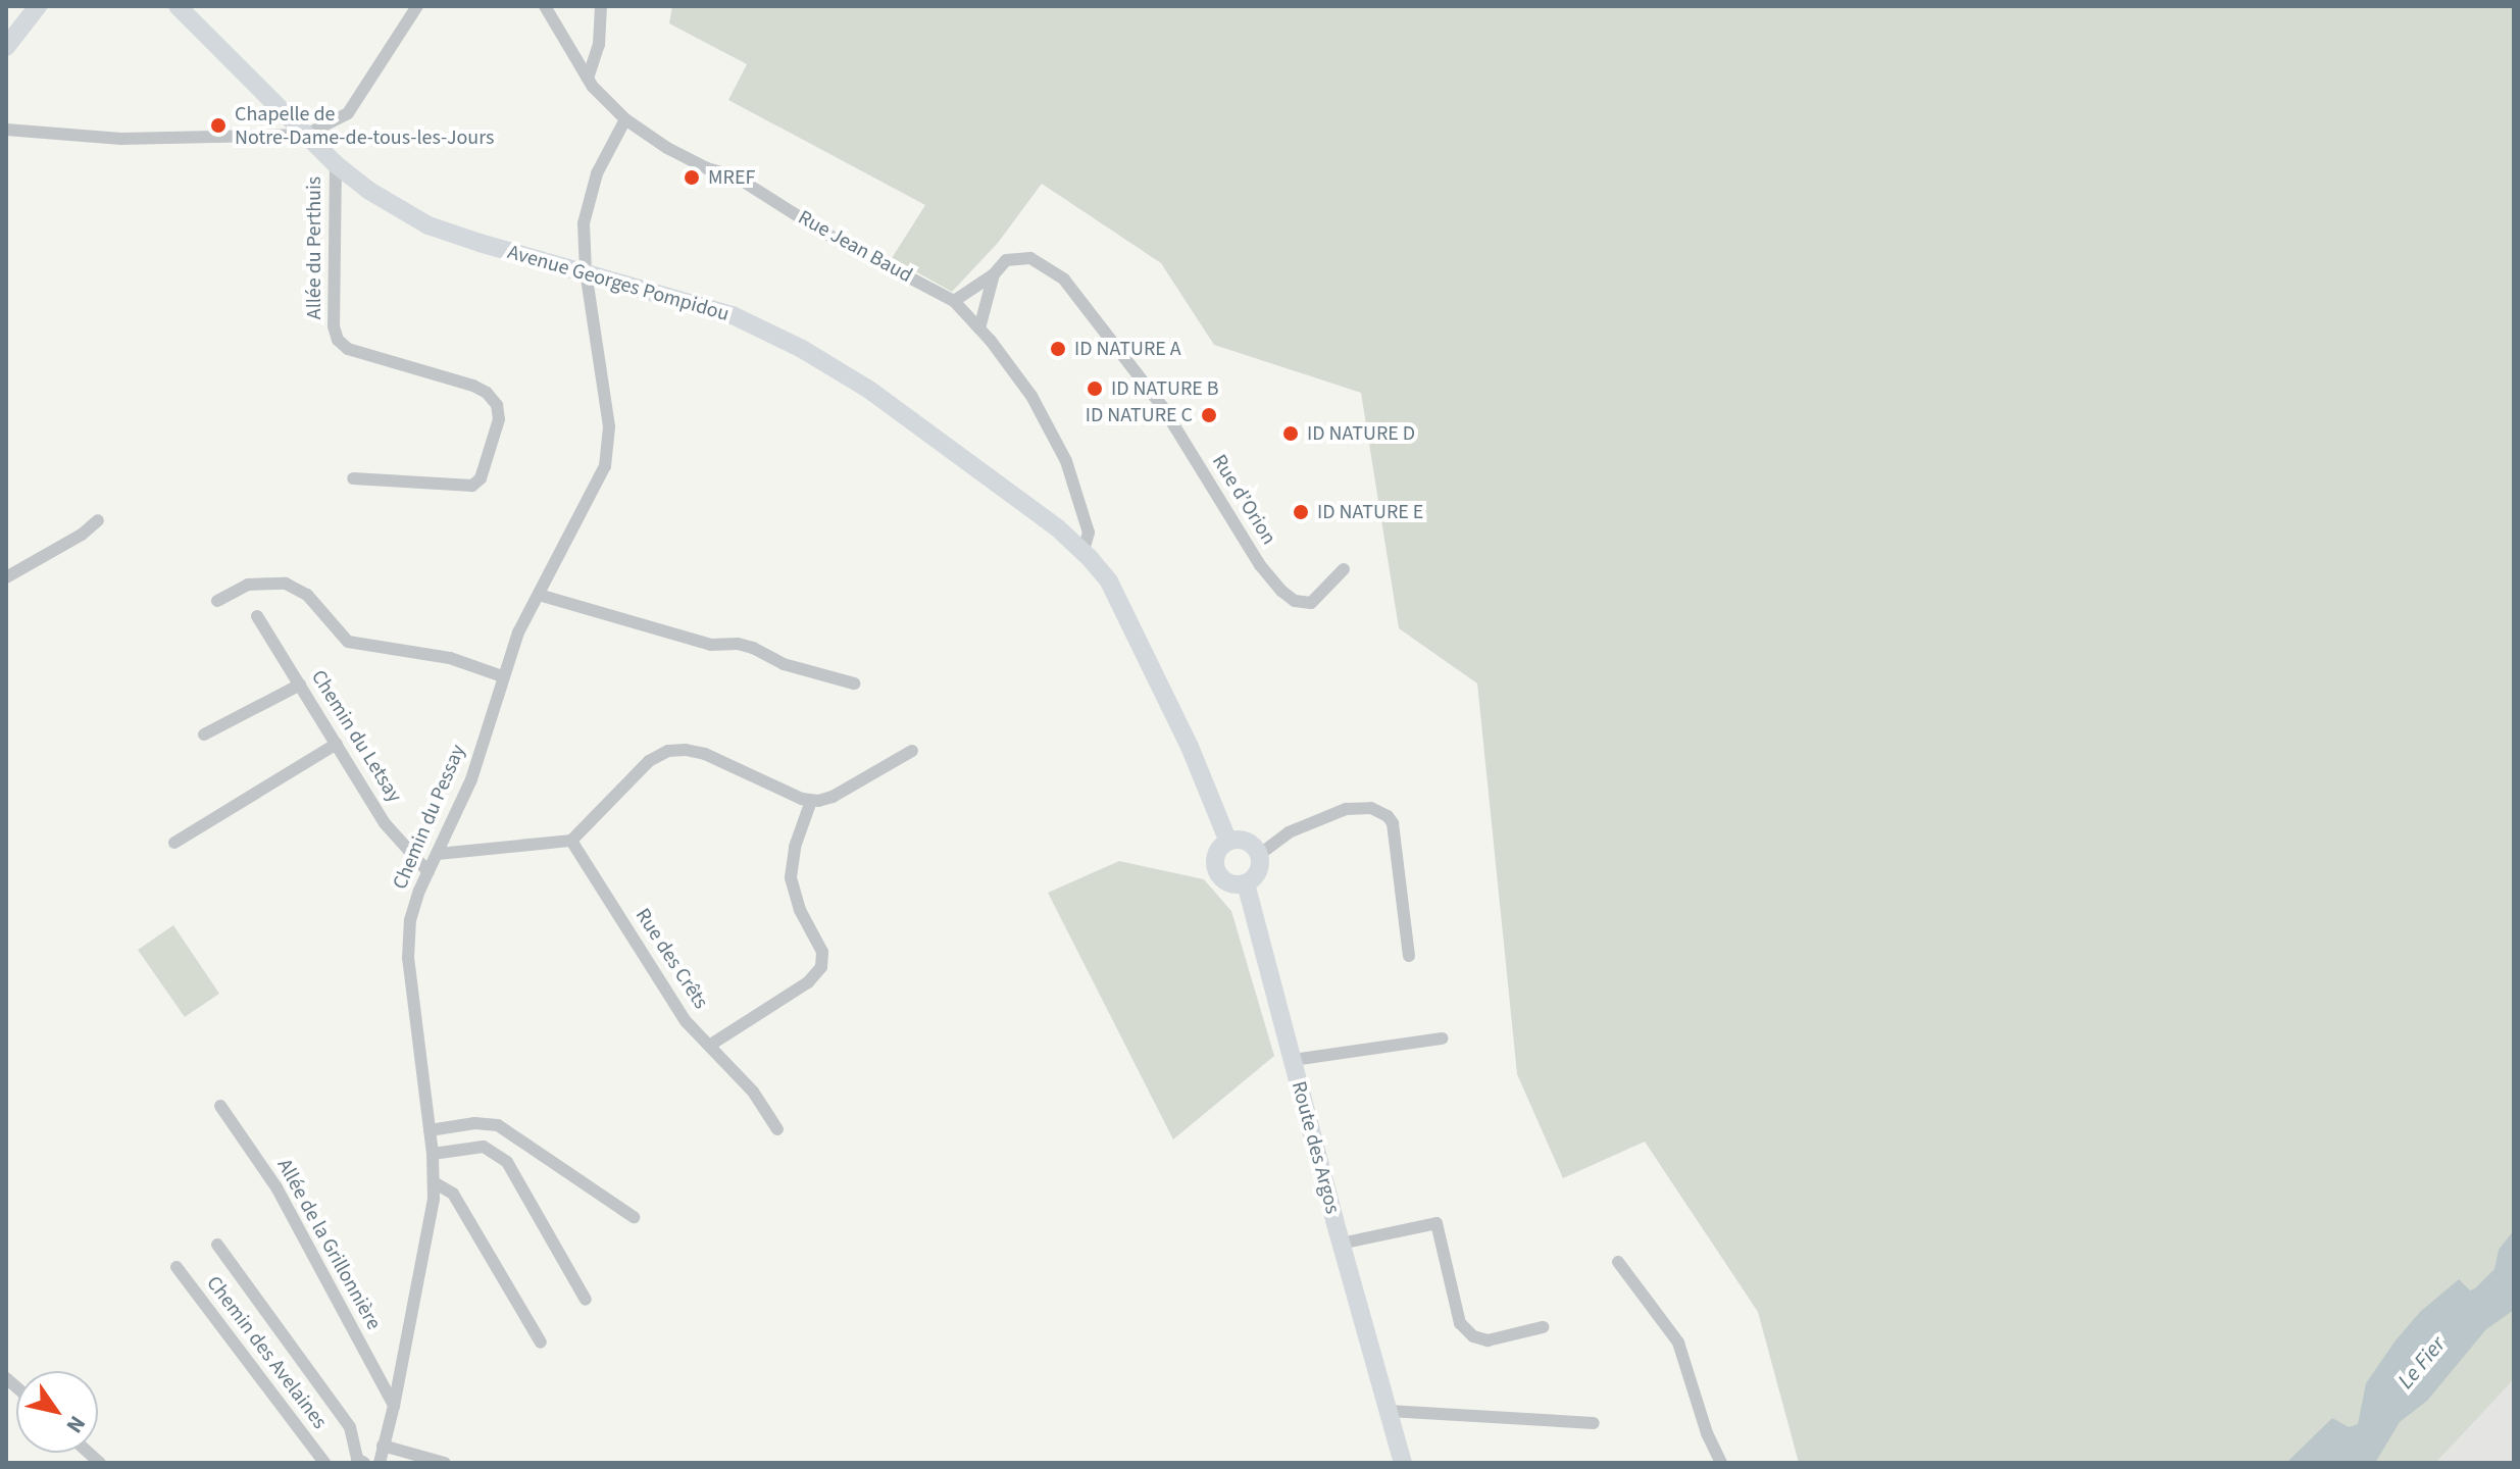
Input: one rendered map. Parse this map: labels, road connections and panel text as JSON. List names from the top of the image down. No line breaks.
{"streets":{"street":["Rue Jean Baud","Allée du Perthuis","Avenue Georges Pompidou","Rue d’Orion","Chemin du Letsay","Chemin du Pessay","Rue des Crêts","Route des Argos","Allée de la Grillonnière","Chemin des Avelaines"]},"crossings":[["Rue Jean Baud","Avenue Georges Pompidou"],["Rue Jean Baud","Chemin du Pessay"],["Allée du Perthuis","Avenue Georges Pompidou"],["Avenue Georges Pompidou","Chemin du Pessay"],["Avenue Georges Pompidou","Route des Argos"],["Chemin du Letsay","Chemin du Pessay"],["Chemin du Pessay","Allée de la Grillonnière"]],"water":["Le Fier"],"places":["Chapelle de Notre-Dame-de-tous-les-Jours","MREF","ID NATURE A","ID NATURE B","ID NATURE C","ID NATURE D","ID NATURE E"],"north":"bottom right"}
